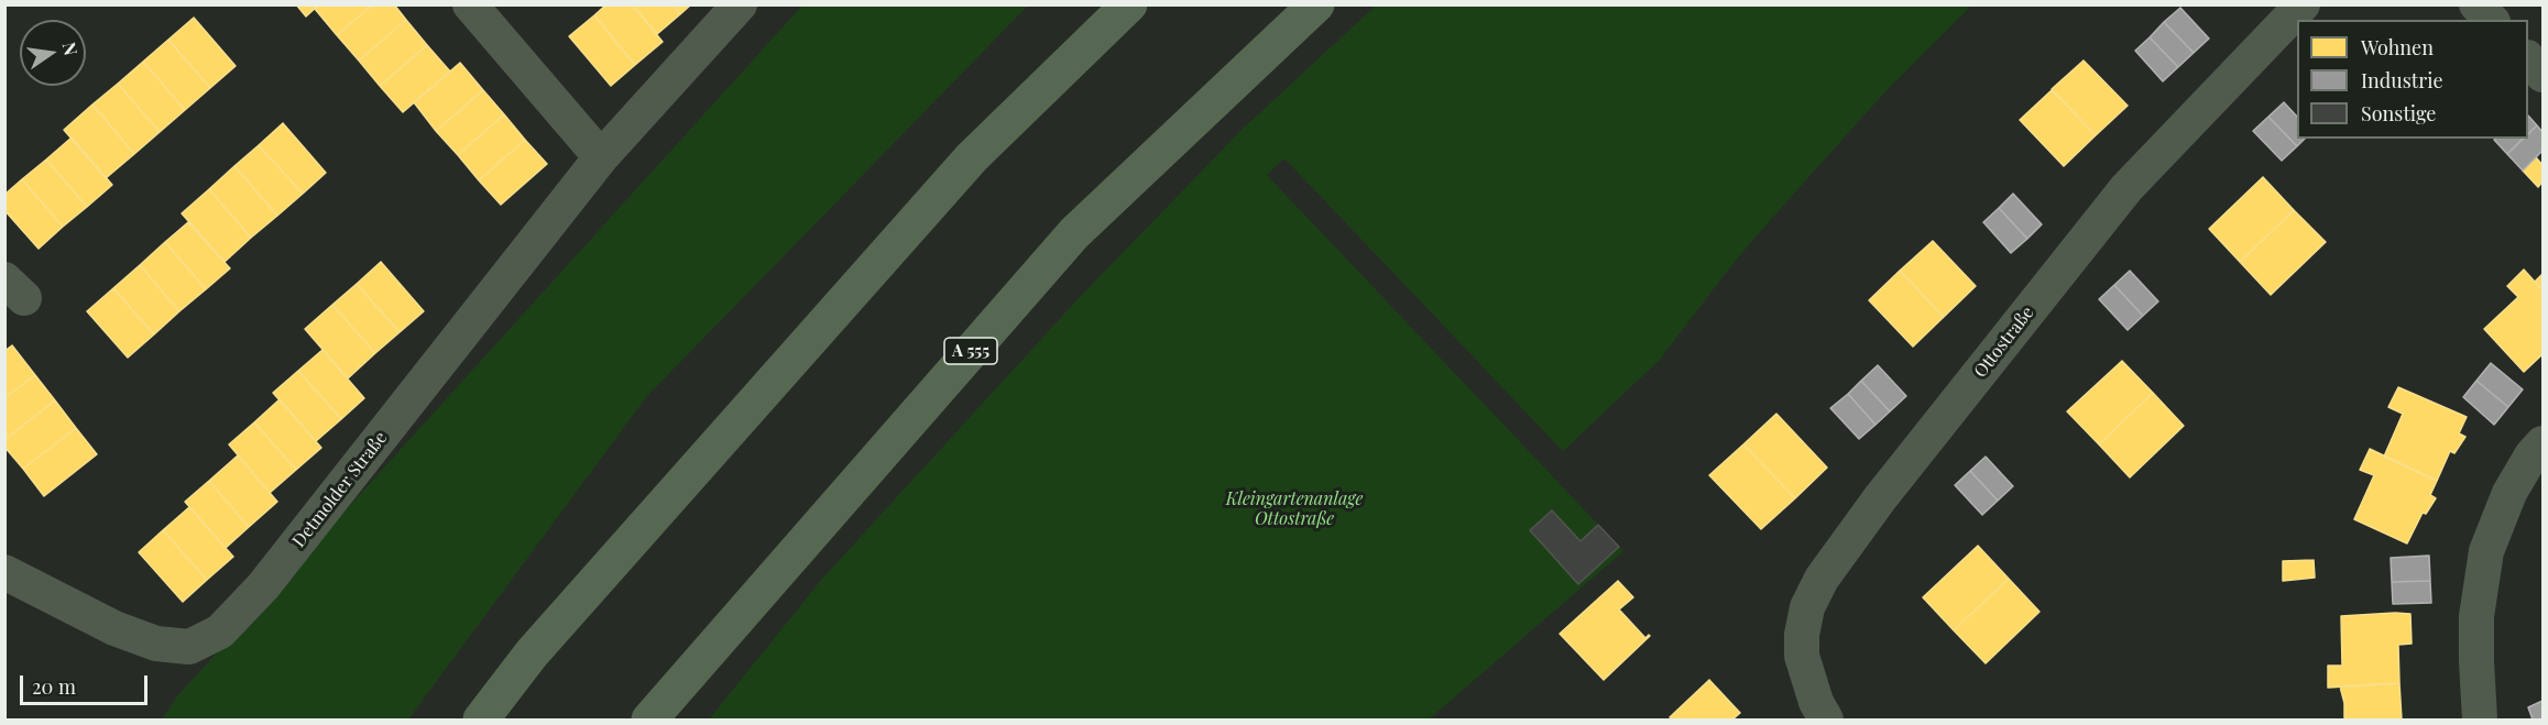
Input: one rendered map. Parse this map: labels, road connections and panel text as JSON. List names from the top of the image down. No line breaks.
{"streets":{"highway":["A 555"],"street":["Ottostraße","Detmolder Straße"]},"parks":["Kleingartenanlage Ottostraße"],"legend":["Wohnen","Industrie","Sonstige"],"scale_bar":"20 m","north":"right"}
